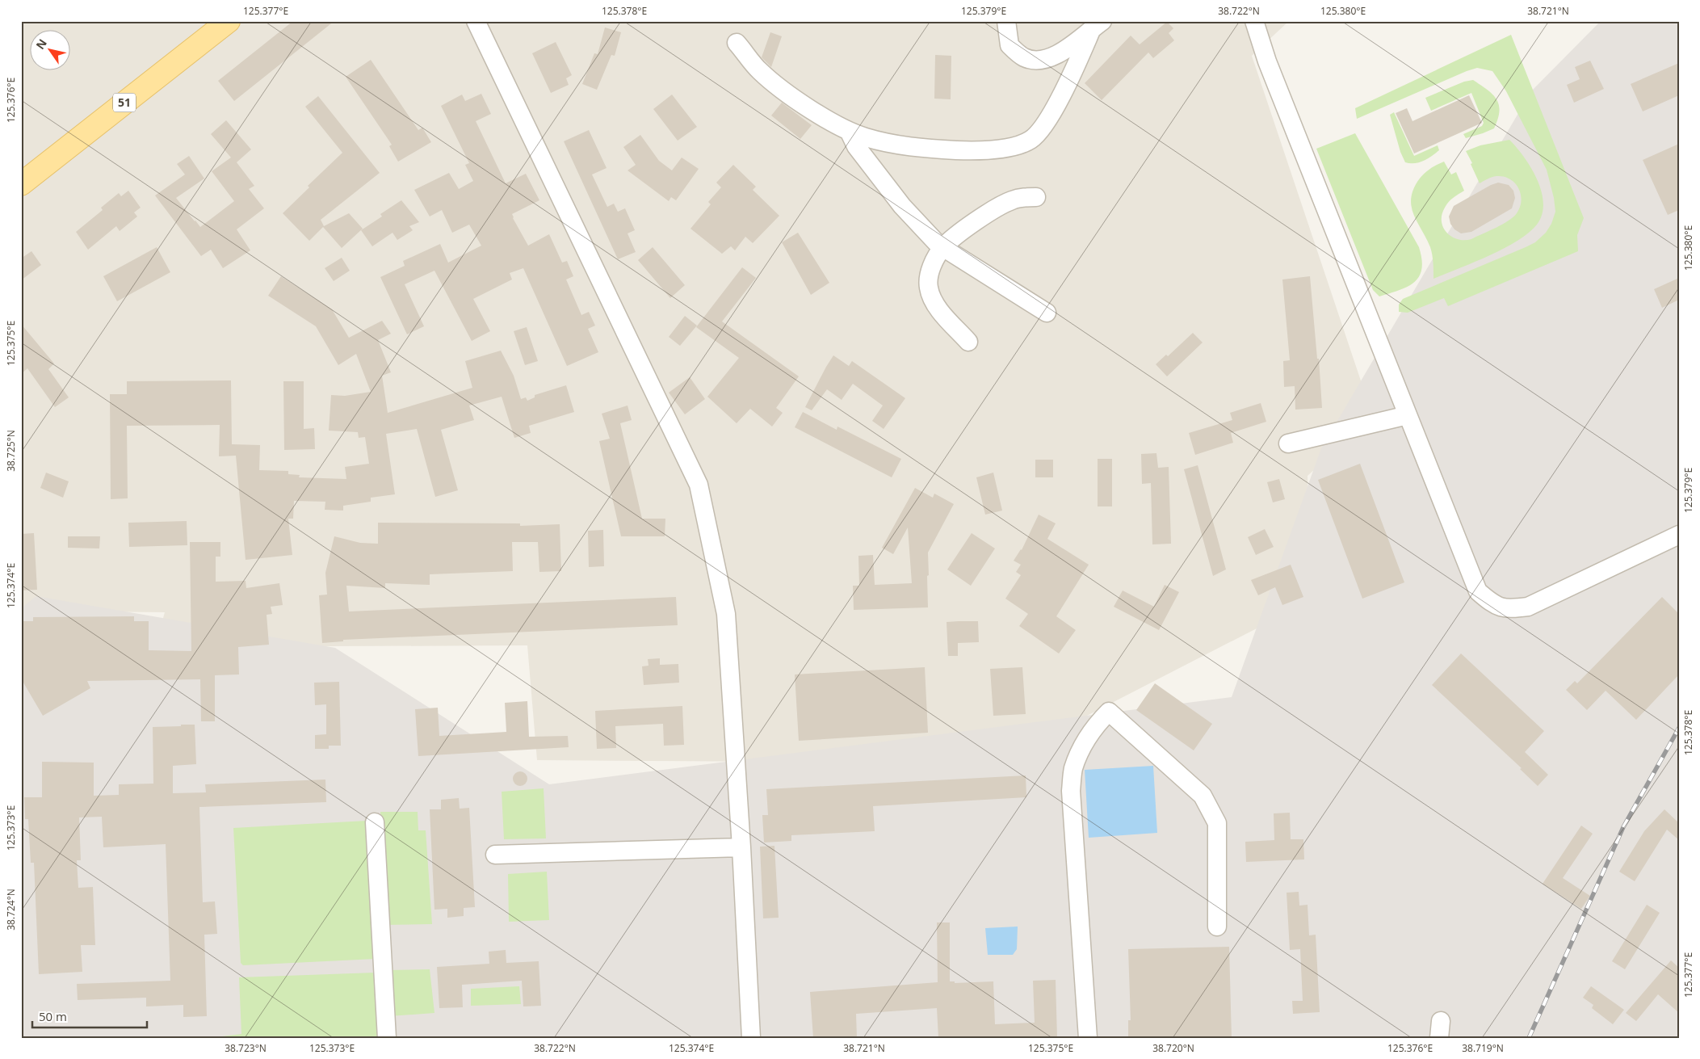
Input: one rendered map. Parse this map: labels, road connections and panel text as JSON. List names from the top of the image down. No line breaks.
{"streets":{"main road":["51"]},"scale_bar":"50 m","north":"top left","coordinates":["125.377°E","125.378°E","125.379°E","38.722°N","125.380°E","38.721°N","125.376°E","125.375°E","38.725°N","125.374°E","125.373°E","38.724°N","38.723°N","38.720°N","38.719°N"]}
